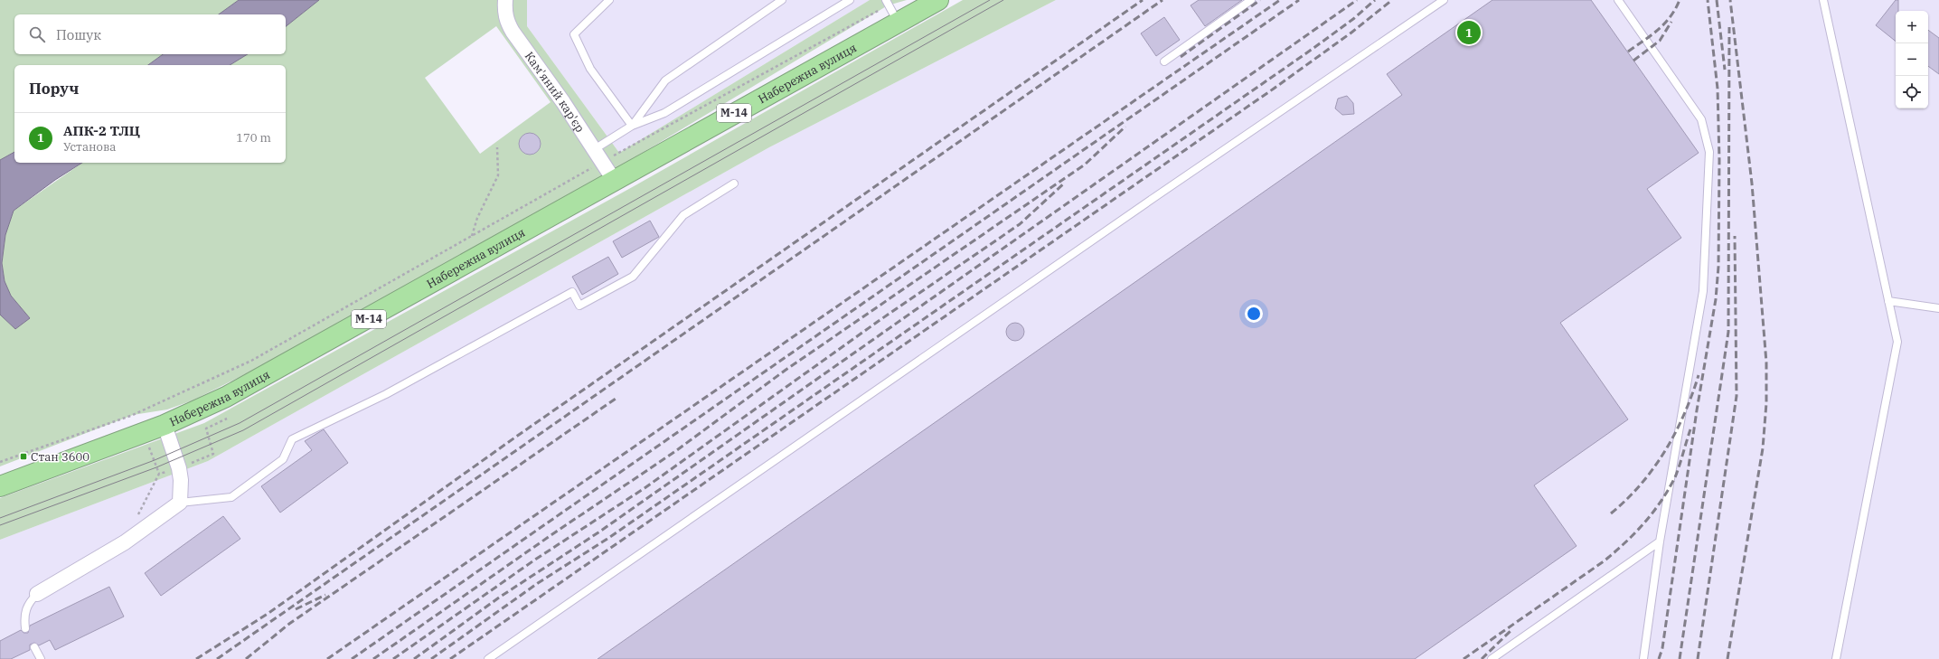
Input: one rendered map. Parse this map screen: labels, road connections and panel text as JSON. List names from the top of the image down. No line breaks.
{"streets":{"highway":["Набережна вулиця","М-14"],"street":["Кам'яний кар'єр"]},"crossings":[["Набережна вулиця","Кам'яний кар'єр"]],"places":{"transit":["Стан 3600"]},"page":{"map_buttons":["+","−"],"search":"Пошук","pins":"1","heading":"Поруч","list":[{"mark":"1","name":"АПК-2 ТЛЦ","note":"Установа","value":"170 m"}]}}
